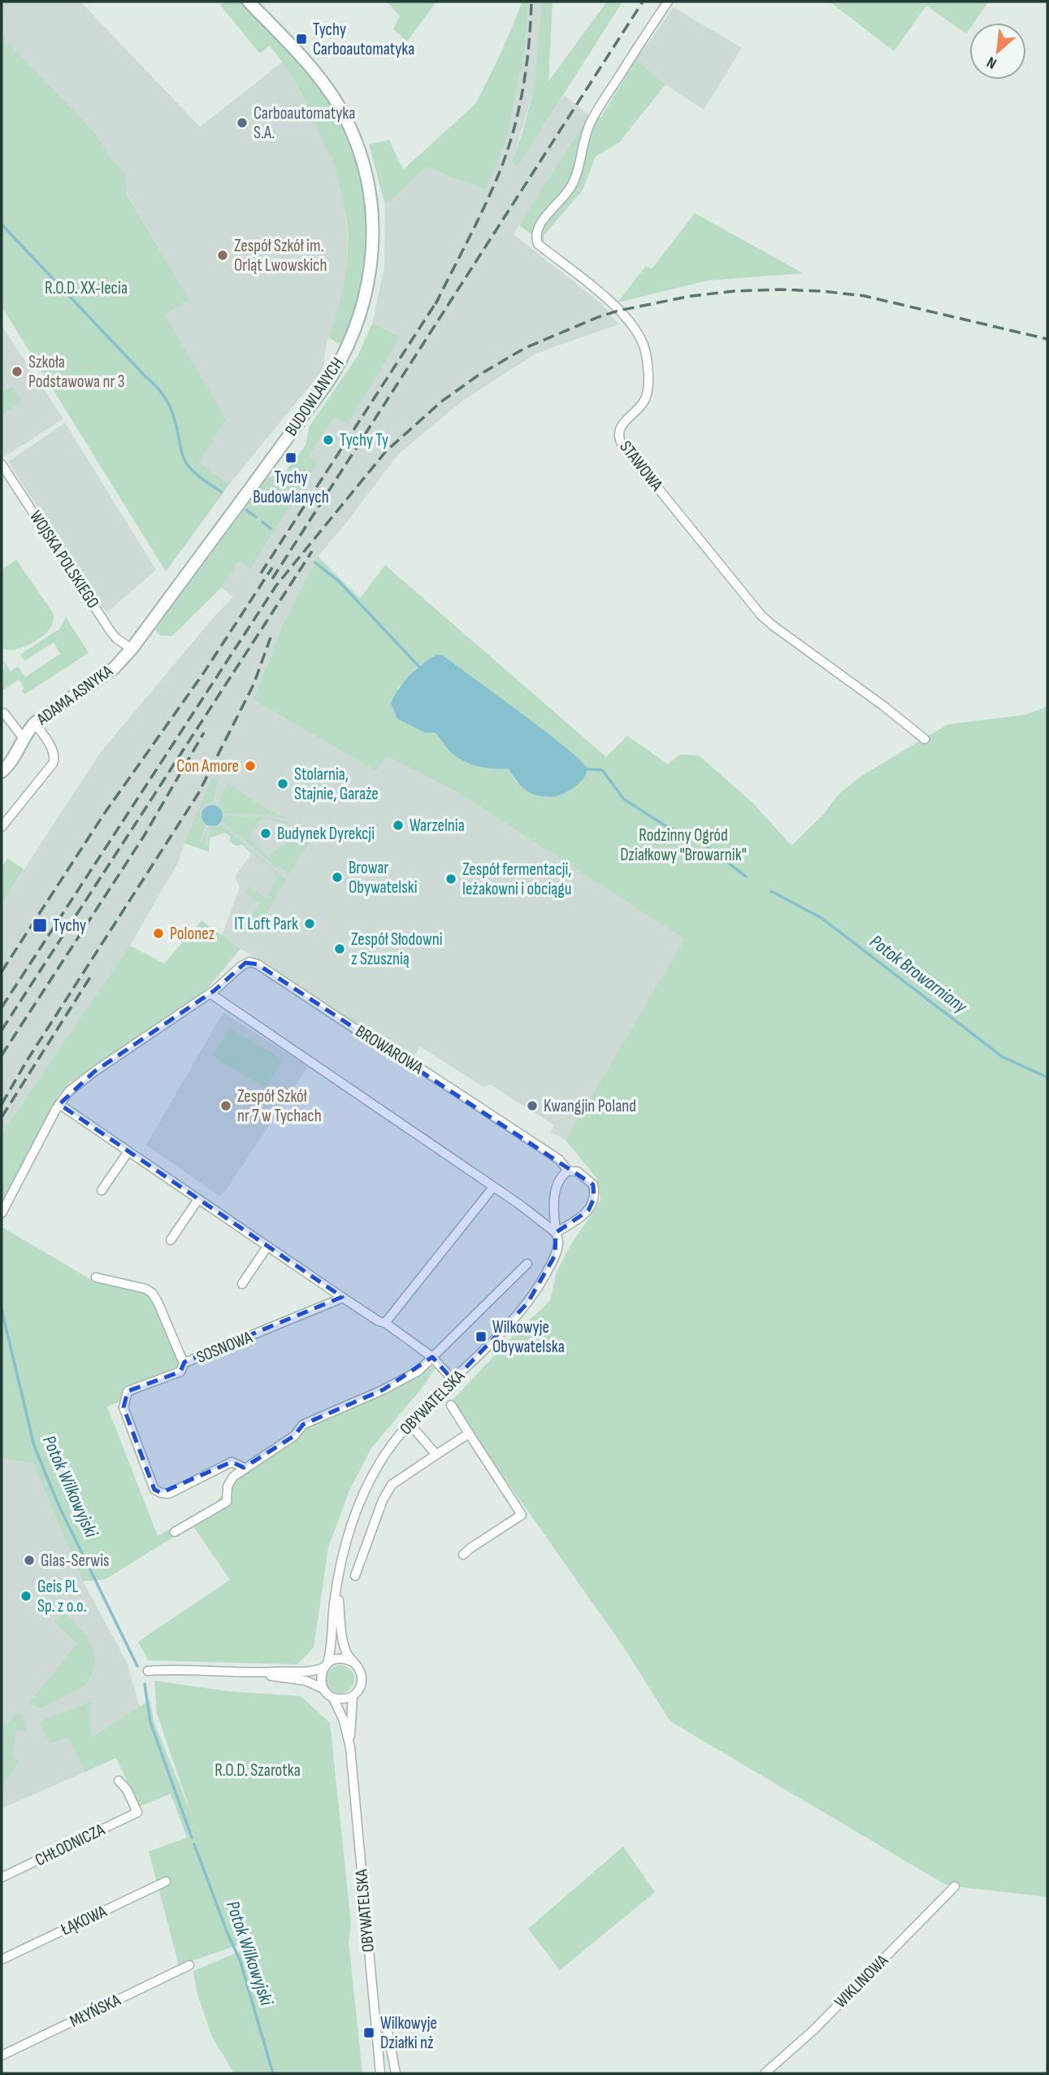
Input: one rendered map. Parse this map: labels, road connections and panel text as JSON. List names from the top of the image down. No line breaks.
{"streets":{"street":["BUDOWLANYCH","STAWOWA","WOJSKA POLSKIEGO","ADAMA ASNYKA","BROWAROWA","SOSNOWA","OBYWATELSKA","CHŁODNICZA","ŁĄKOWA","WIKLINOWA","MŁYŃSKA"]},"crossings":[["BUDOWLANYCH","WOJSKA POLSKIEGO"],["BUDOWLANYCH","ADAMA ASNYKA"],["WOJSKA POLSKIEGO","ADAMA ASNYKA"],["BROWAROWA","OBYWATELSKA"]],"water":["Potok Browarniany","Potok Wilkowyjski"],"parks":["R.O.D. XX-lecia","Rodzinny Ogród Działkowy \"Browarnik\"","R.O.D. Szarotka"],"places":{"transit":["Tychy Carboautomatyka","Tychy Budowlanych","Tychy","Wilkowyje Obywatelska","Wilkowyje Działki nż"],"other":["Carboautomatyka S.A.","Zespół Szkół im. Orląt Lwowskich","Szkoła Podstawowa nr 3","Tychy Ty","Con Amore","Stolarnia, Stajnie, Garaże","Warzelnia","Budynek Dyrekcji","Browar Obywatelski","Zespół fermentacji, leżakowni i obciągu","IT Loft Park","Polonez","Zespół Słodowni z Szusznią","Zespół Szkół nr 7 w Tychach","Kwangjin Poland","Glas-Serwis","Geis PL Sp. z o.o."]},"north":"bottom left"}
